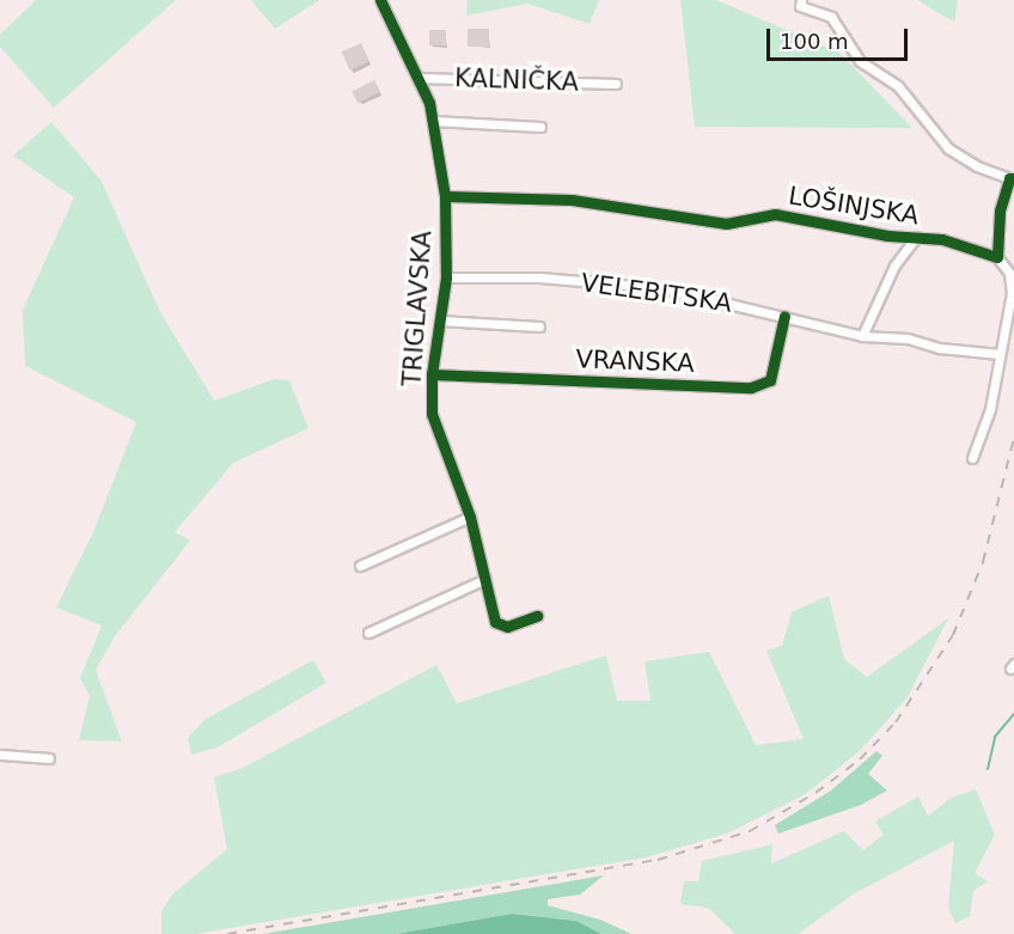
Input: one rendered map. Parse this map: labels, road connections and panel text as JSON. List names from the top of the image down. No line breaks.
{"streets":{"street":["KALNIČKA","LOŠINJSKA","VELEBITSKA","TRIGLAVSKA","VRANSKA"]},"crossings":[["KALNIČKA","TRIGLAVSKA"],["LOŠINJSKA","TRIGLAVSKA"],["VELEBITSKA","TRIGLAVSKA"],["VELEBITSKA","VRANSKA"],["TRIGLAVSKA","VRANSKA"]],"scale_bar":"100 m"}
